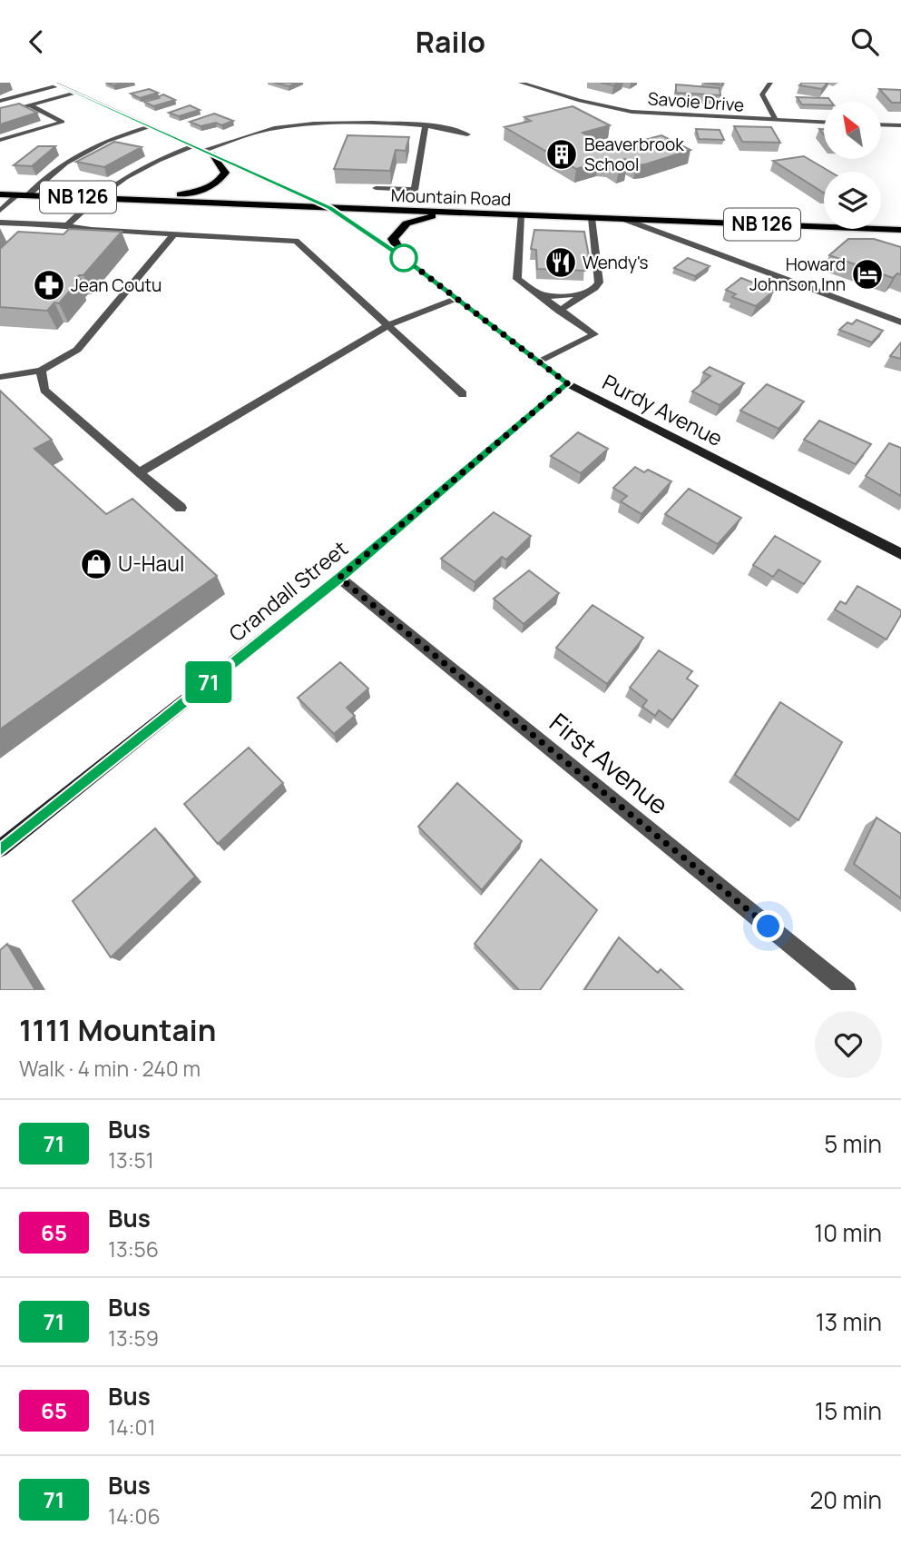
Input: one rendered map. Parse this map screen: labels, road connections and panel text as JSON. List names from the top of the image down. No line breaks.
{"streets":{"main road":["NB 126","Mountain Road"],"street":["Savoie Drive","Purdy Avenue","Crandall Street","First Avenue"]},"crossings":[["Mountain Road","Purdy Avenue"],["Purdy Avenue","Crandall Street"],["Crandall Street","First Avenue"]],"places":{"building":["Beaverbrook School"],"restaurant":["Wendy's"],"hotel":["Howard Johnson Inn"],"pharmacy":["Jean Coutu"],"shop":["U-Haul"]},"lines":["bus line 71"],"north":"top left","page":{"header":"Railo","on_map":"71","heading":["1111 Mountain","Walk · 4 min · 240 m"],"list":[{"mark":"71","name":"Bus","note":"13:51","value":"5 min"},{"mark":"65","name":"Bus","note":"13:56","value":"10 min"},{"mark":"71","name":"Bus","note":"13:59","value":"13 min"},{"mark":"65","name":"Bus","note":"14:01","value":"15 min"},{"mark":"71","name":"Bus","note":"14:06","value":"20 min"}]}}
